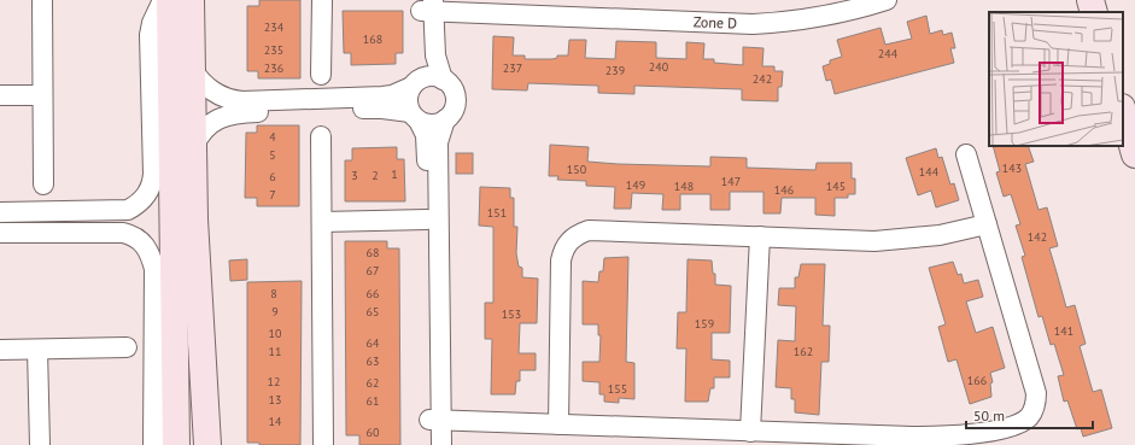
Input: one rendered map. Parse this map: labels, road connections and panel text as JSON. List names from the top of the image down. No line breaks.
{"streets":{"street":["Zone D"]},"house_numbers":["234","168","235","244","240","236","237","239","242","4","5","143","150","144","1","3","2","6","147","149","148","145","146","7","151","142","68","67","8","66","9","65","153","159","141","10","64","11","162","63","166","12","62","155","13","61","14","60"],"scale_bar":"50 m"}
